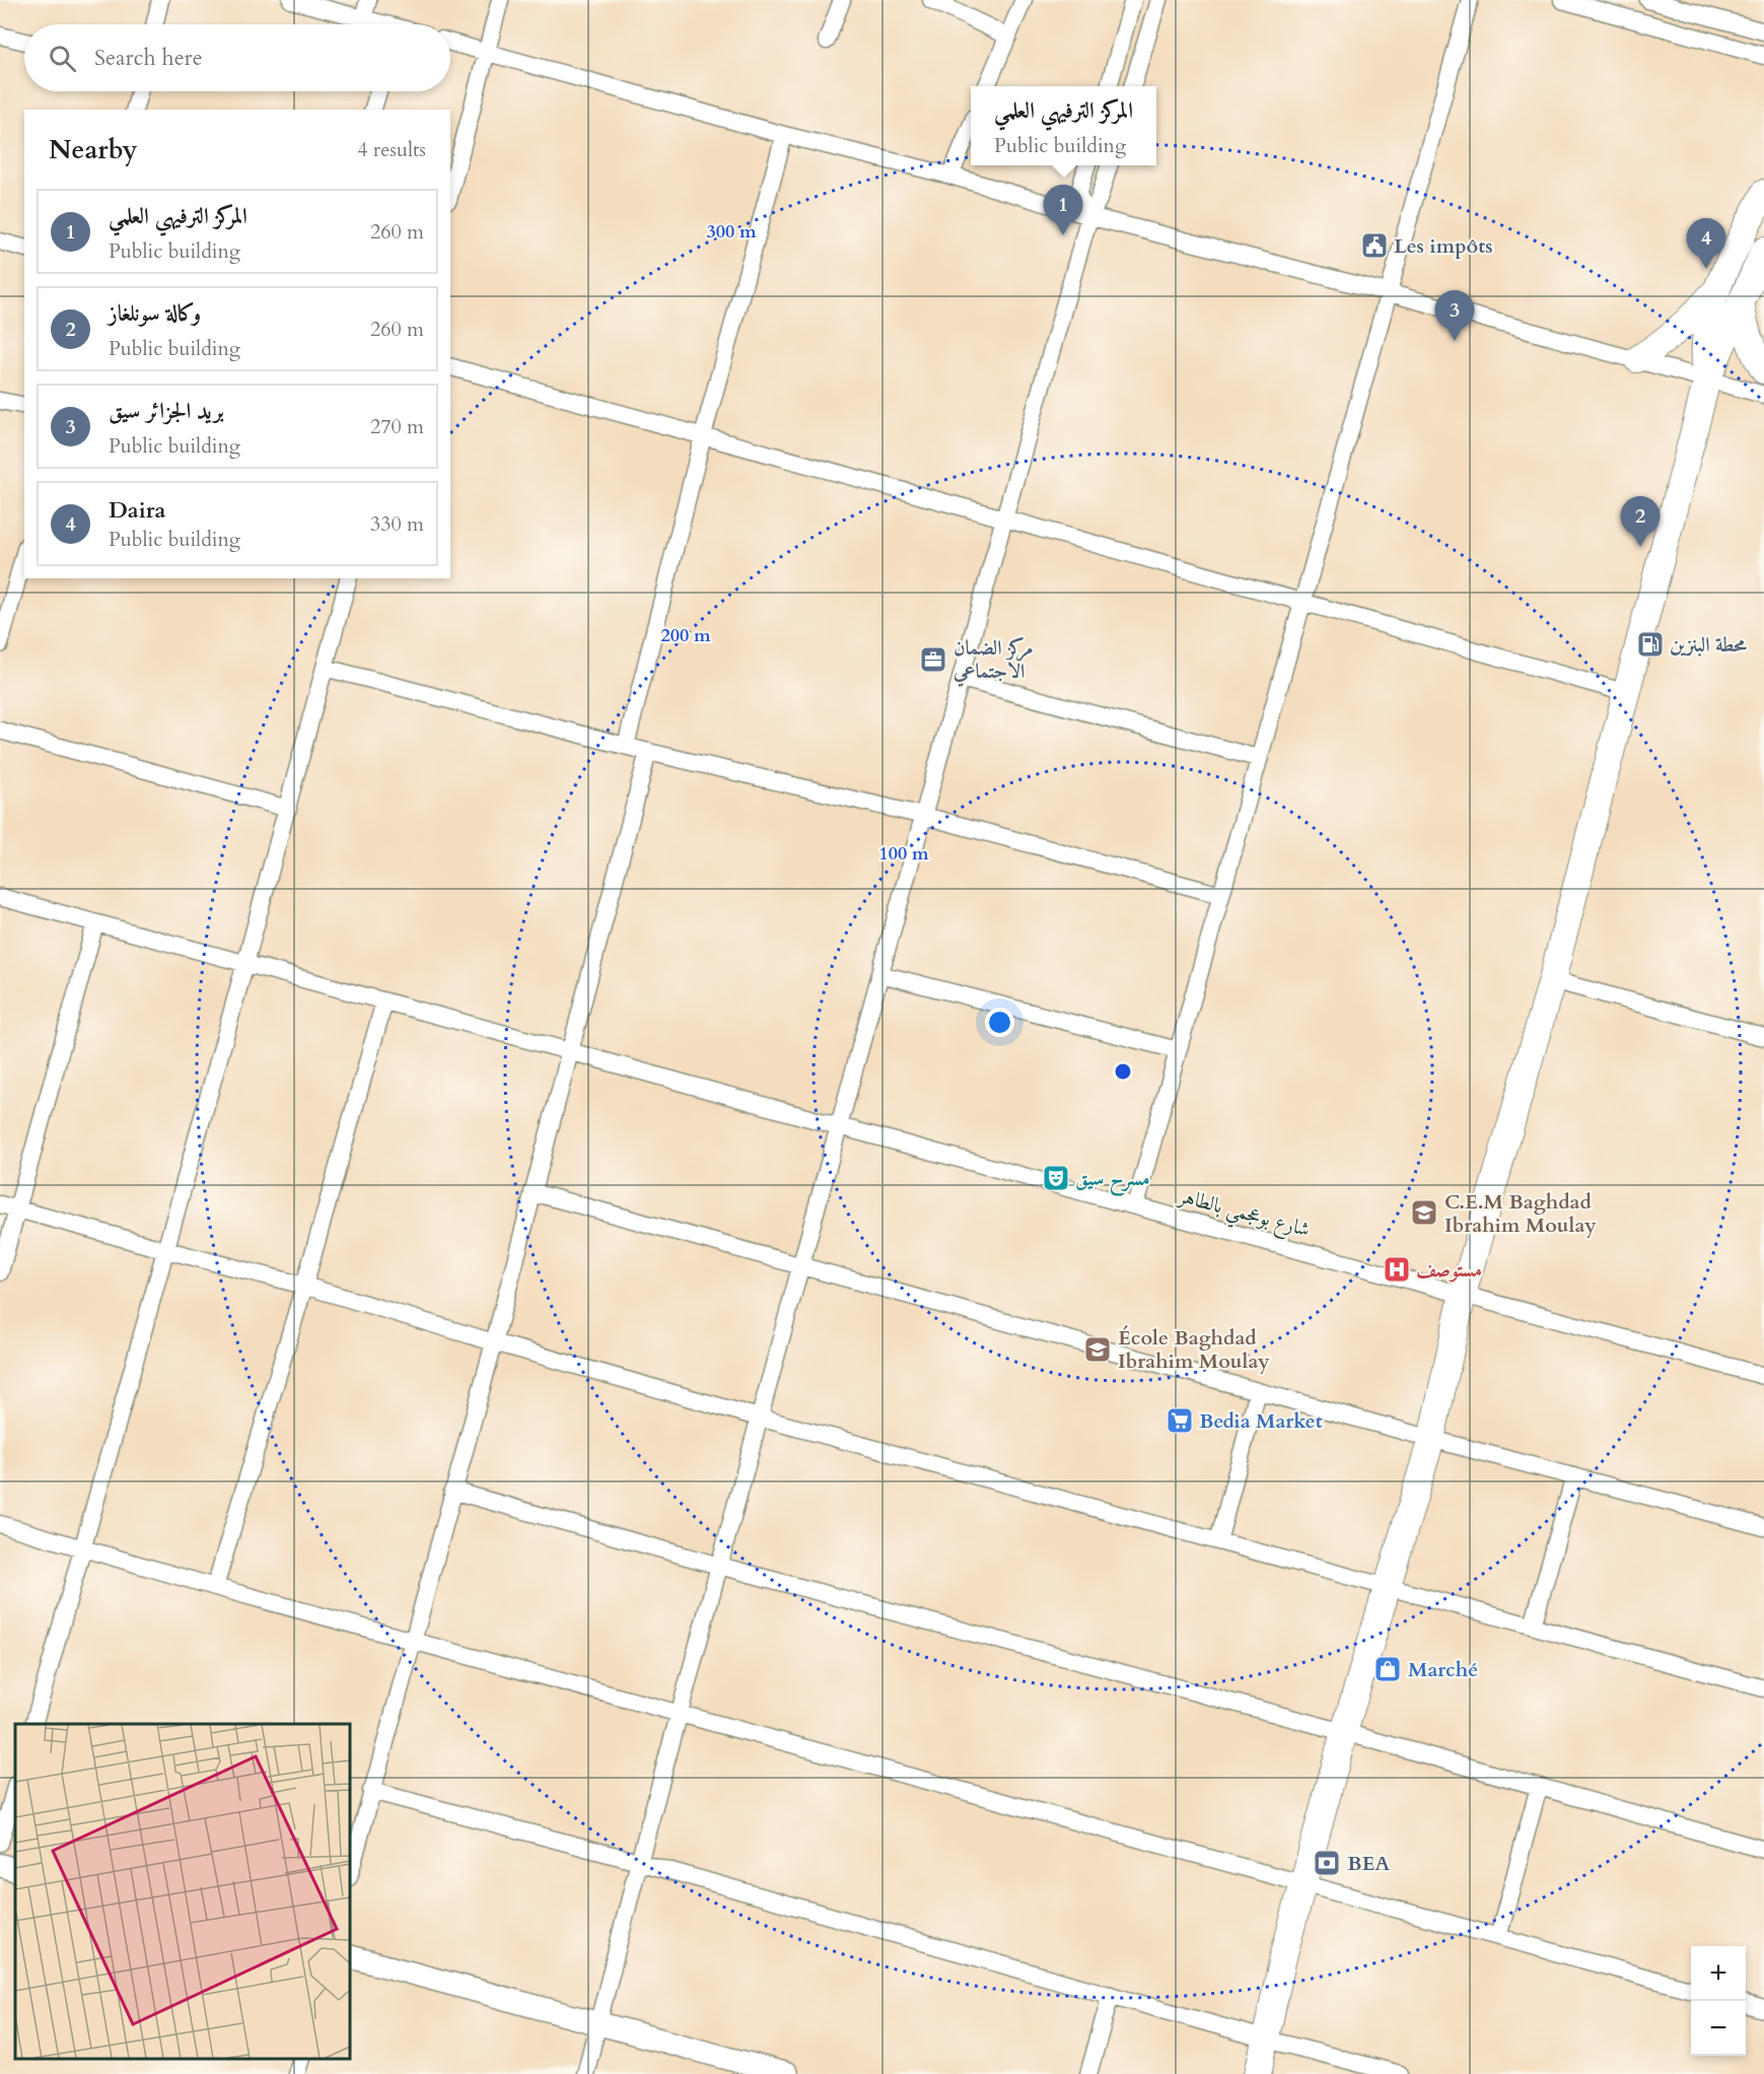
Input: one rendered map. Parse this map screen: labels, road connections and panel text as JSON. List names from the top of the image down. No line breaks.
{"streets":{"street":["شارع بوعجمي بالطاهر"]},"places":{"public building":["Les impôts"],"fuel station":["محطة البنزين"],"office":["مركز الضمان الاجتماعي"],"theatre":["مسرح سيق"],"school or university":["C.E.M Baghdad Ibrahim Moulay","École Baghdad Ibrahim Moulay"],"hospital":["مستوصف"],"supermarket":["Bedia Market"],"shop":["Marché"],"bank":["BEA"]},"page":{"search":"Search here","popup":["المركز الترفيهي العلمي","Public building"],"heading":["Nearby","4 results"],"pins":["1","4","3","2"],"list":[{"mark":"1","name":"المركز الترفيهي العلمي","note":"Public building","value":"260 m"},{"mark":"2","name":"وكالة سونلغاز","note":"Public building","value":"260 m"},{"mark":"3","name":"بريد الجزائر سيق","note":"Public building","value":"270 m"},{"mark":"4","name":"Daira","note":"Public building","value":"330 m"}],"map_buttons":["+","−"]},"rings":["300 m","200 m","100 m"]}
